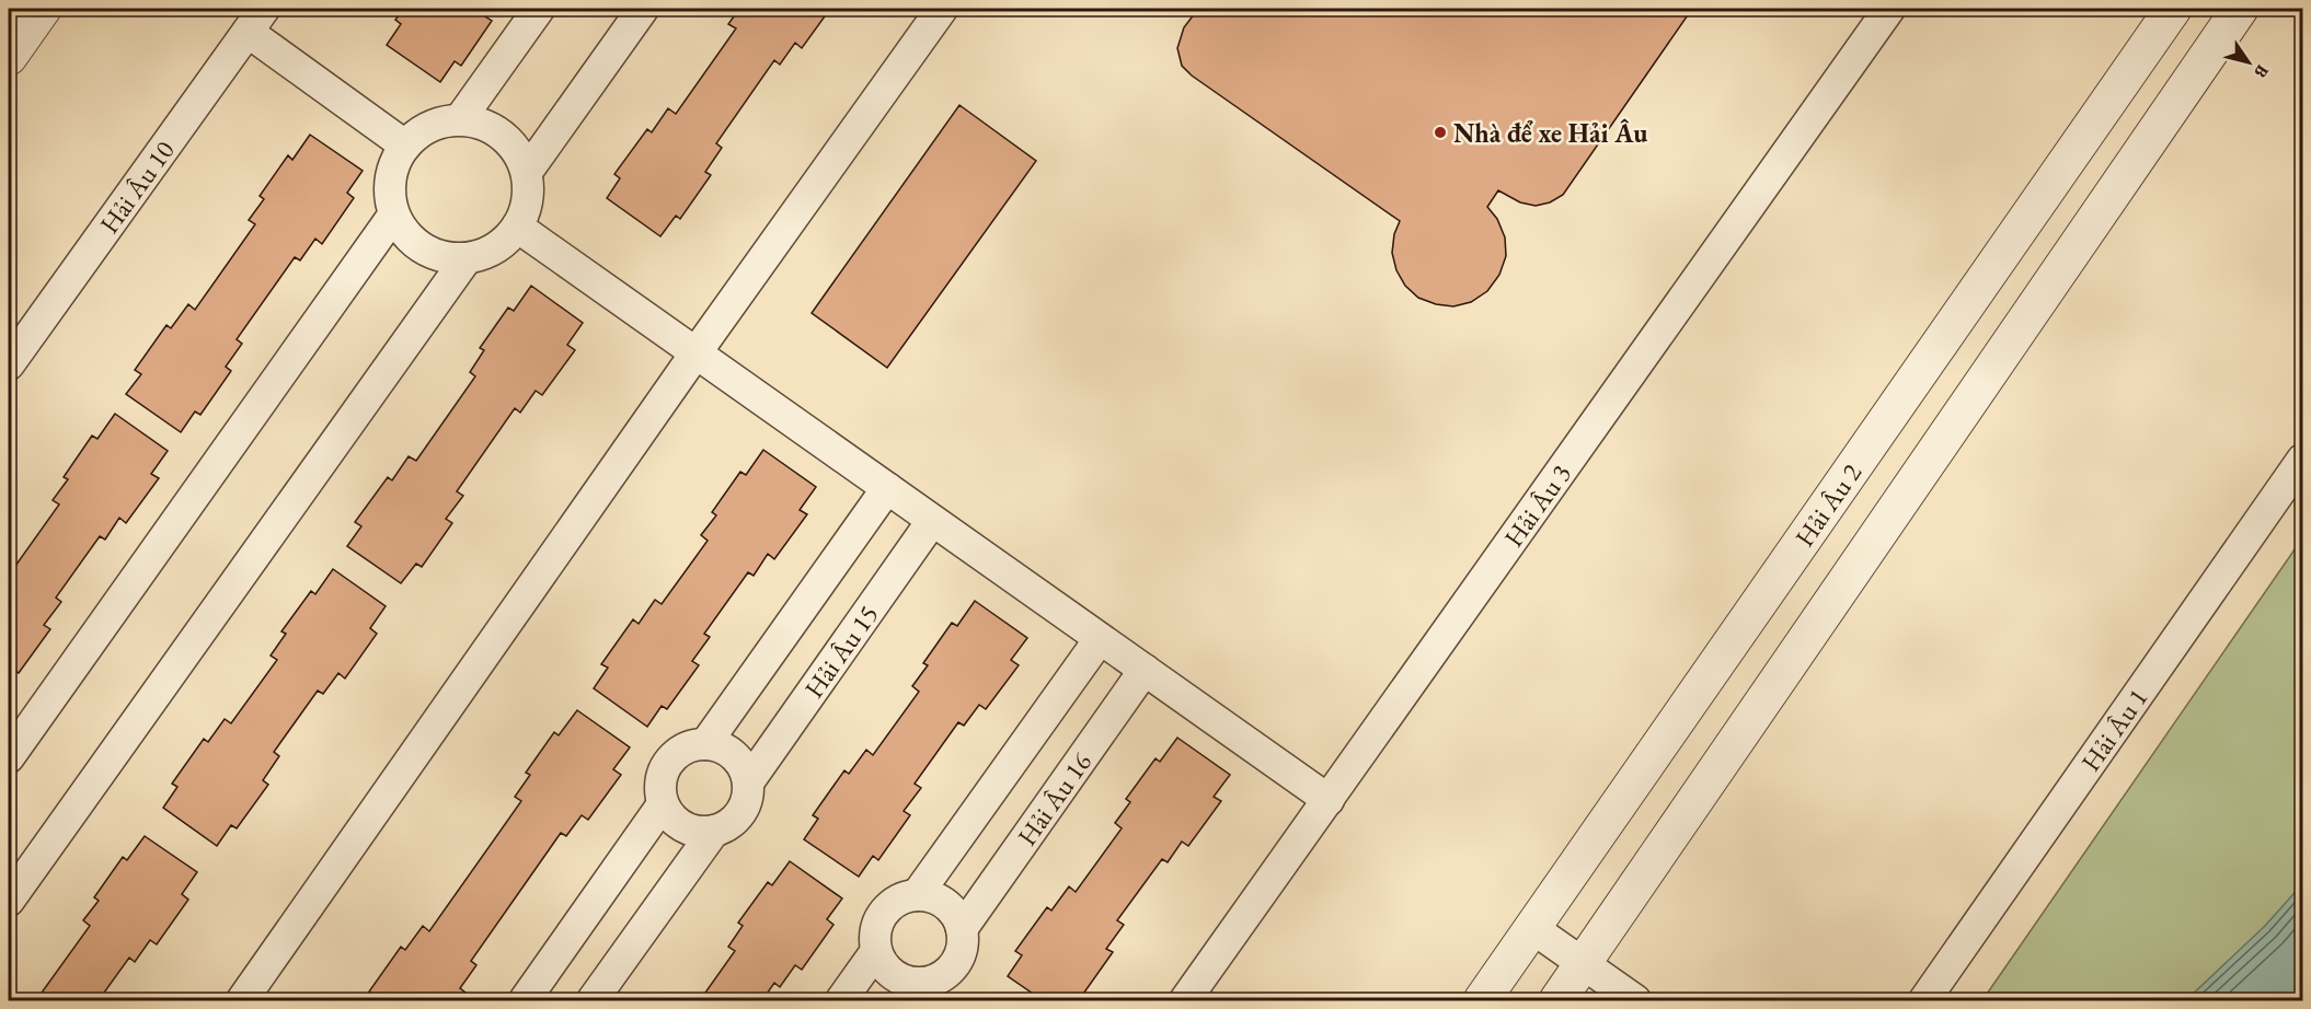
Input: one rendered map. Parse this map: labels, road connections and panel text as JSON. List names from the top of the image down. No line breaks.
{"streets":{"street":["Hải Âu 10","Hải Âu 2","Hải Âu 3","Hải Âu 15","Hải Âu 1","Hải Âu 16"]},"places":["Nhà để xe Hải Âu"],"north":"bottom right"}
